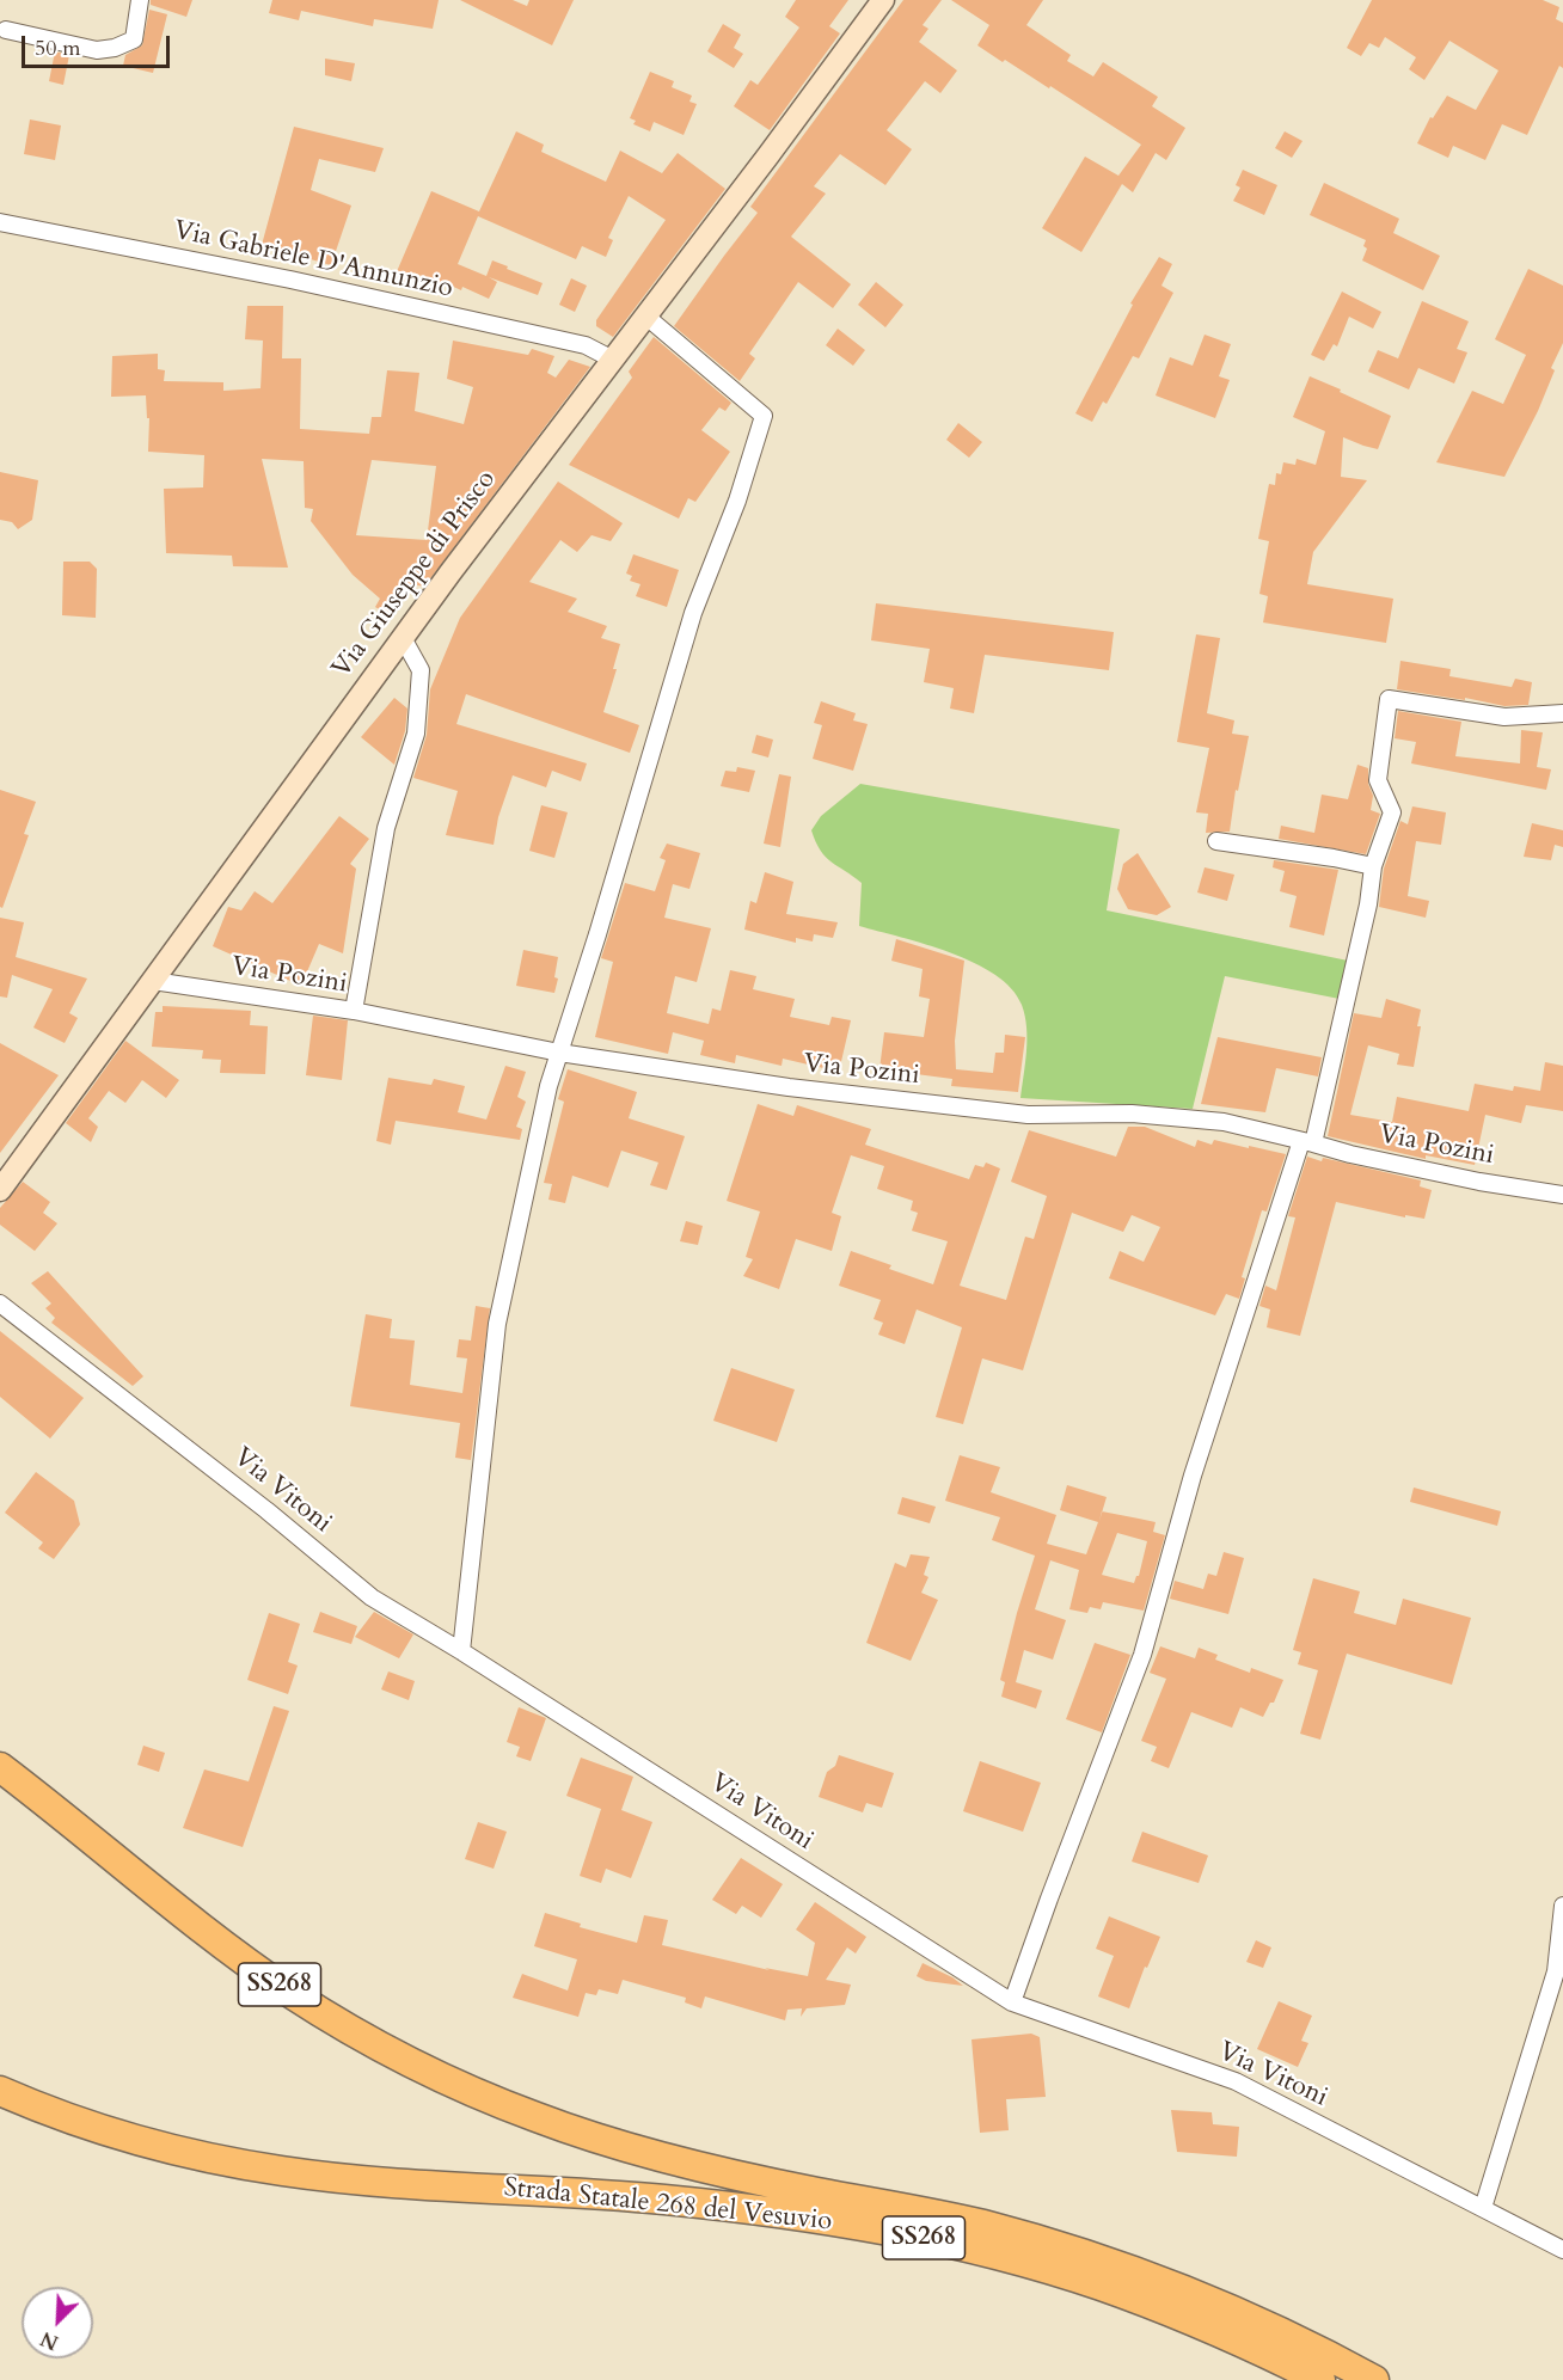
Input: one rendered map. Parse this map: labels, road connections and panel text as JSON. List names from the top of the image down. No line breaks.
{"streets":{"highway":["SS268","Strada Statale 268 del Vesuvio"],"main road":["Via Giuseppe di Prisco"],"street":["Via Gabriele D'Annunzio","Via Pozini","Via Vitoni"]},"crossings":[["Via Gabriele D'Annunzio","Via Giuseppe di Prisco"],["Via Giuseppe di Prisco","Via Pozini"]],"scale_bar":"50 m","north":"bottom left"}
